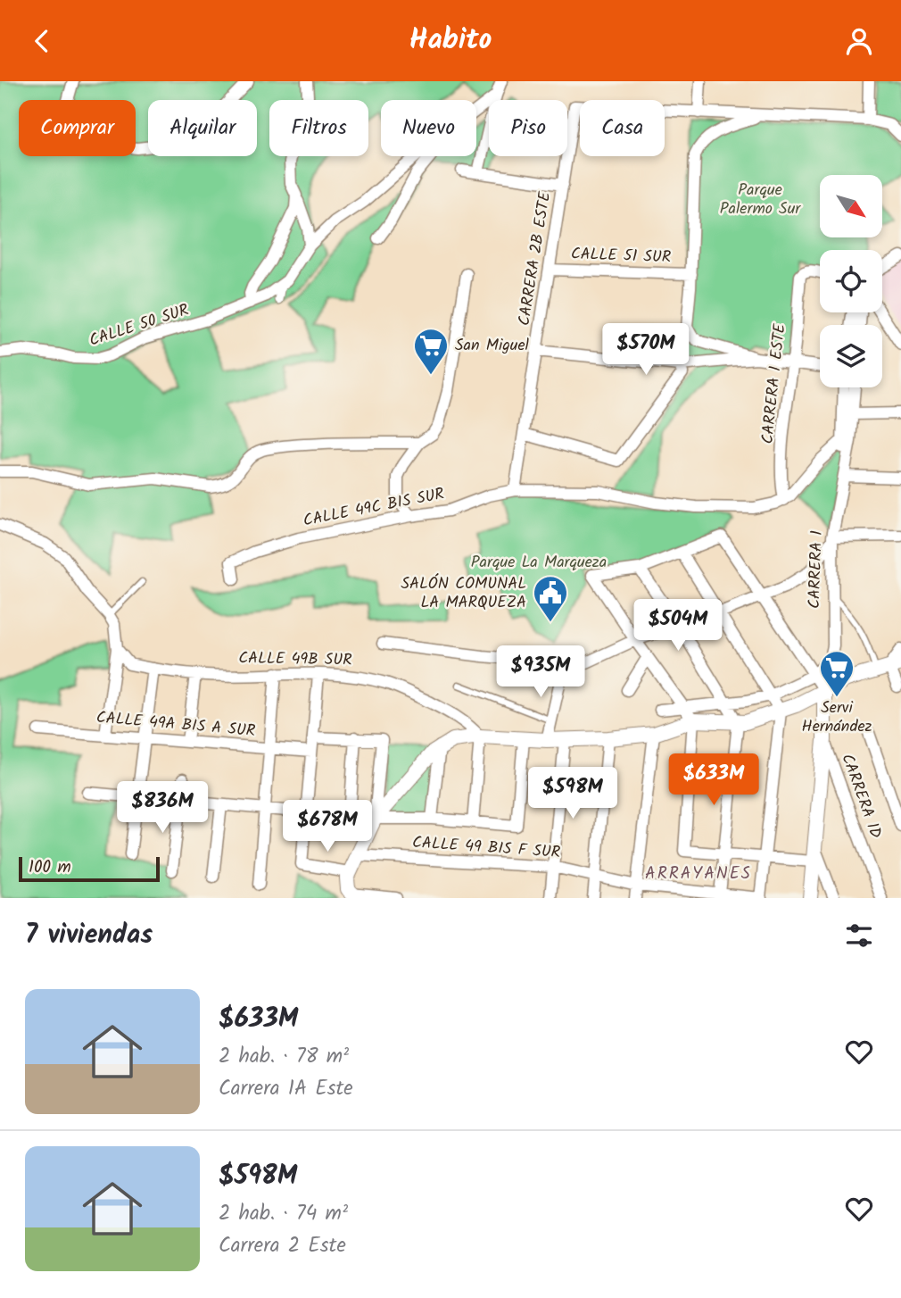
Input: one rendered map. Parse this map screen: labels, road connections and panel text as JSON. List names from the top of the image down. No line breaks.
{"streets":{"street":["CALLE 51 SUR","CARRERA 2B ESTE","CALLE 50 SUR","CARRERA 1 ESTE","CALLE 49C BIS SUR","CARRERA 1","CALLE 49B SUR","CALLE 49A BIS A SUR","CARRERA 1D","CALLE 49 BIS F SUR"]},"crossings":[["CALLE 51 SUR","CARRERA 2B ESTE"],["CARRERA 2B ESTE","CALLE 49C BIS SUR"],["CARRERA 1 ESTE","CALLE 49C BIS SUR"]],"districts":["ARRAYANES"],"parks":["Parque Palermo Sur","Parque La Marqueza"],"places":{"supermarket":["San Miguel","Servi Hernández"],"public building":["SALÓN COMUNAL LA MARQUEZA"]},"scale_bar":"100 m","north":"bottom right","page":{"header":"Habito","chip":["Comprar","Alquilar","Filtros","Nuevo","Piso","Casa"],"price":["$570M","$504M","$935M","$633M","$598M","$836M","$678M"],"scale":"100 m","heading":"7 viviendas","list":[{"name":"$633M","note":"2 hab. · 78 m² · Carrera 1A Este"},{"name":"$598M","note":"2 hab. · 74 m² · Carrera 2 Este"}]}}
